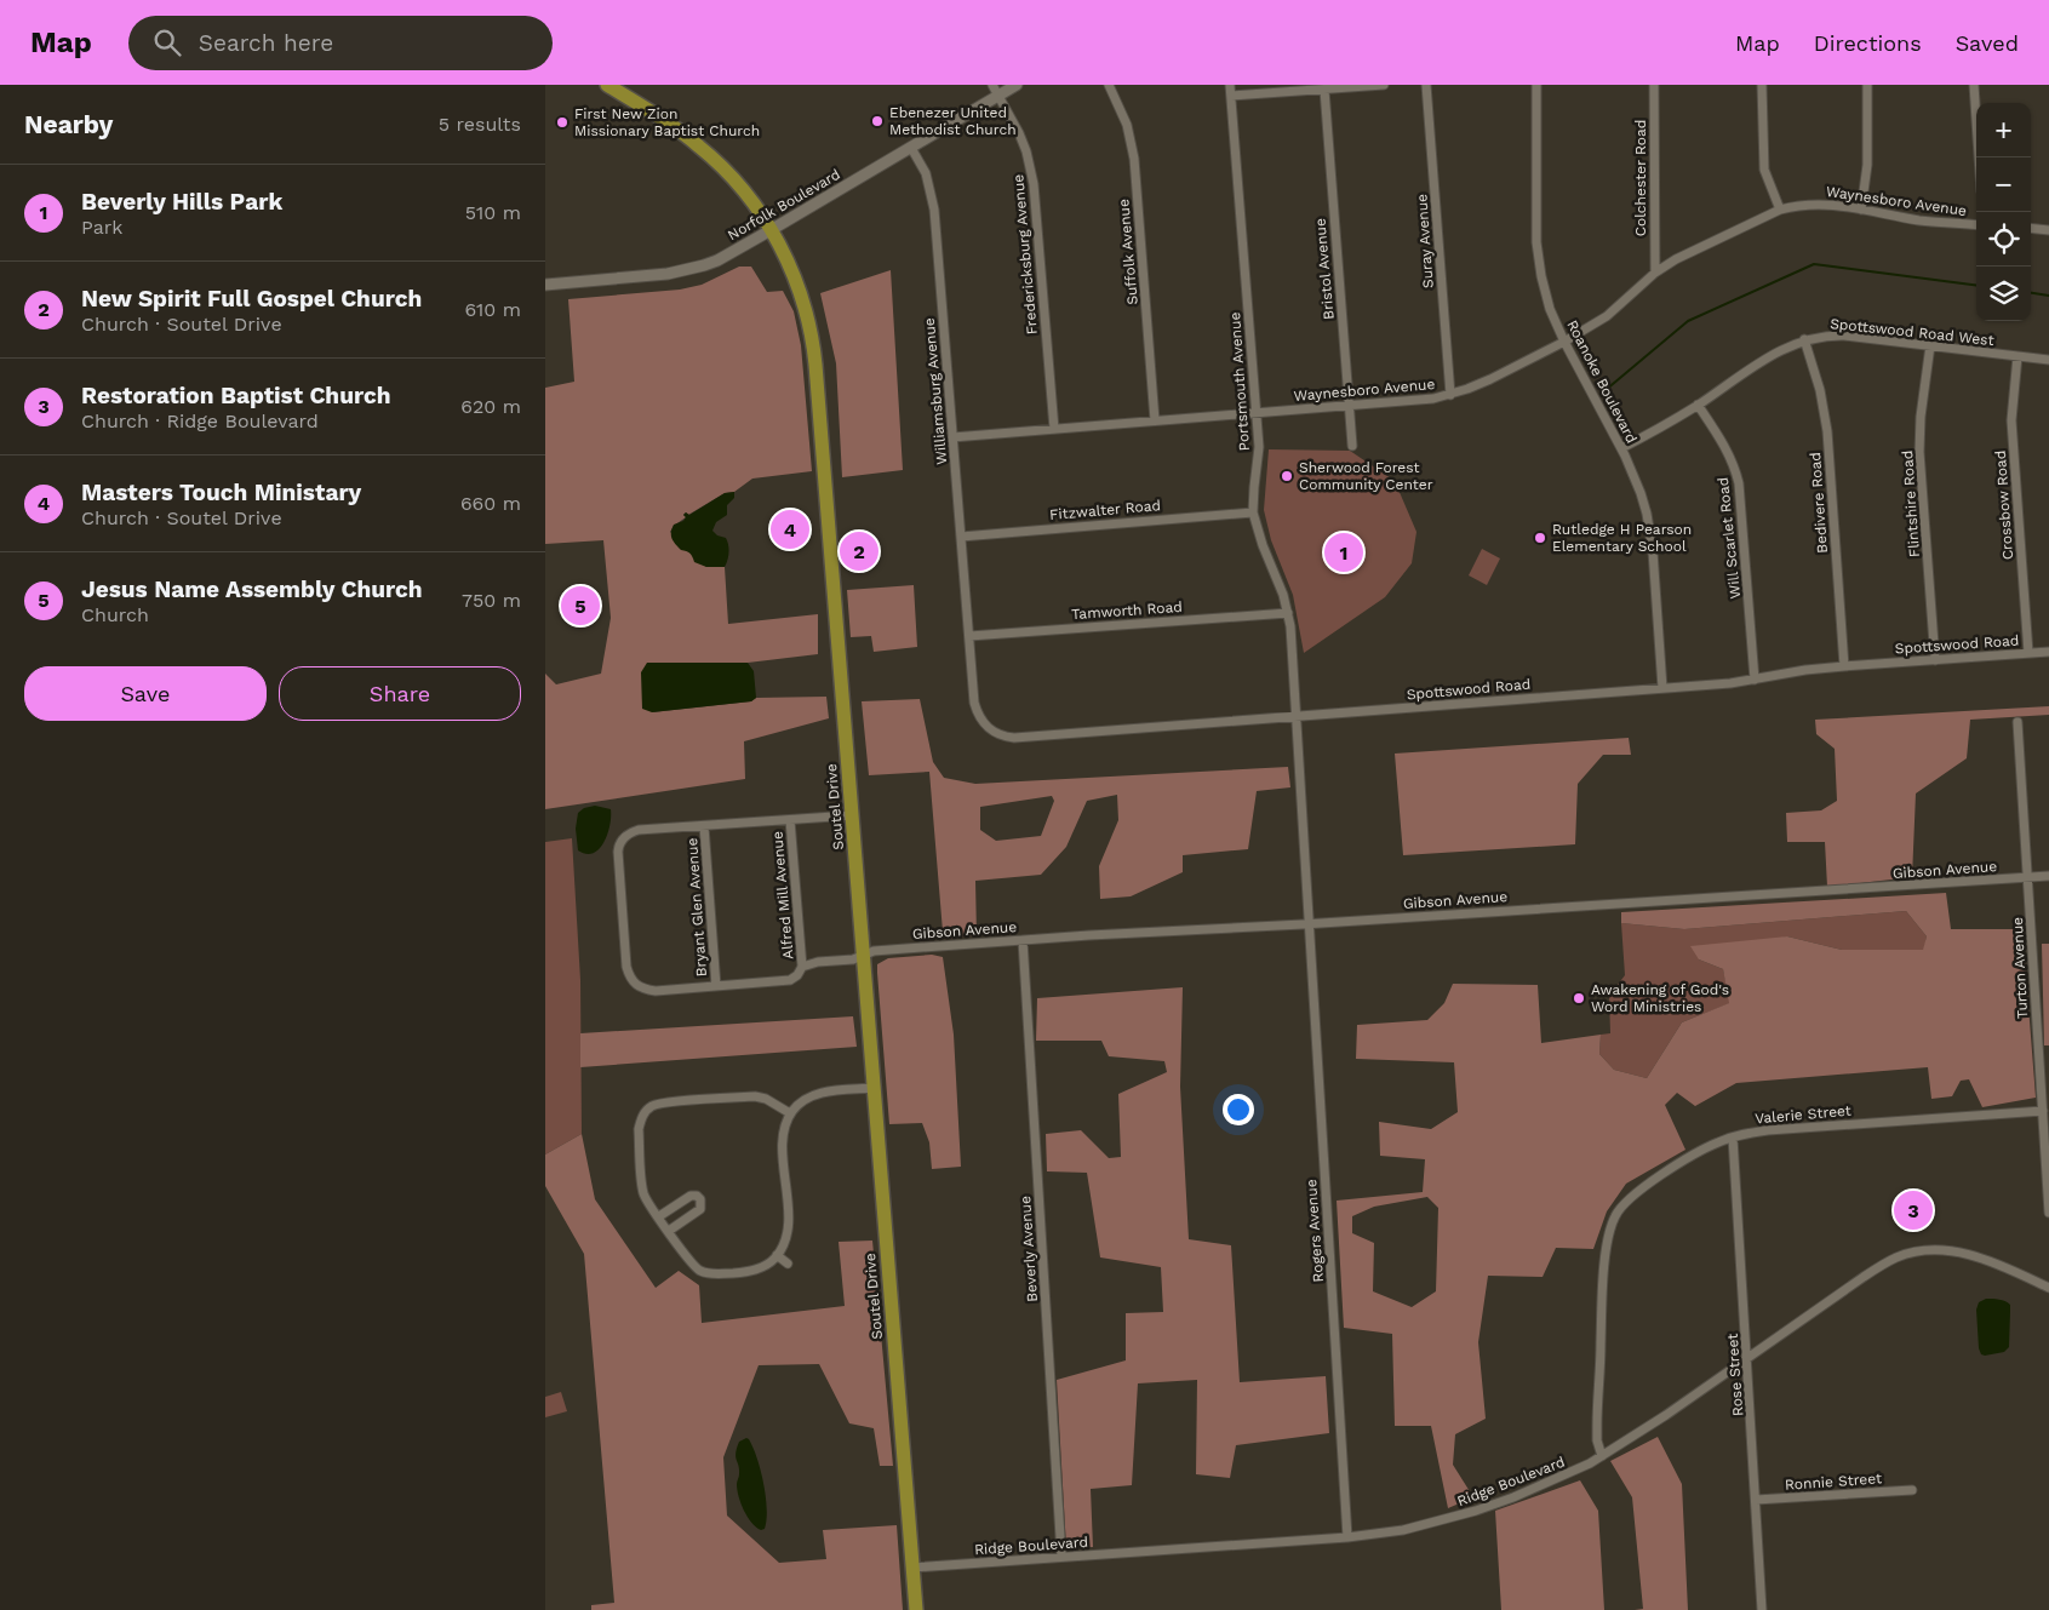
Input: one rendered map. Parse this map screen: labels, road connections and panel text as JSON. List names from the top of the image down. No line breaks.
{"streets":{"main road":["Soutel Drive"],"street":["Colchester Road","Waynesboro Avenue","Norfolk Boulevard","Suray Avenue","Suffolk Avenue","Fredericksburg Avenue","Bristol Avenue","Spottswood Road West","Portsmouth Avenue","Roanoke Boulevard","Williamsburg Avenue","Bedivere Road","Flintshire Road","Crossbow Road","Fitzwalter Road","Will Scarlet Road","Tamworth Road","Spottswood Road","Gibson Avenue","Alfred Mill Avenue","Bryant Glen Avenue","Turton Avenue","Valerie Street","Rogers Avenue","Beverly Avenue","Rose Street","Ridge Boulevard","Ronnie Street"]},"crossings":[["Colchester Road","Waynesboro Avenue"],["Waynesboro Avenue","Suray Avenue"],["Waynesboro Avenue","Suffolk Avenue"],["Waynesboro Avenue","Fredericksburg Avenue"],["Waynesboro Avenue","Bristol Avenue"],["Waynesboro Avenue","Portsmouth Avenue"],["Waynesboro Avenue","Roanoke Boulevard"],["Waynesboro Avenue","Williamsburg Avenue"],["Norfolk Boulevard","Fredericksburg Avenue"],["Norfolk Boulevard","Williamsburg Avenue"],["Norfolk Boulevard","Soutel Drive"],["Spottswood Road West","Roanoke Boulevard"],["Spottswood Road West","Bedivere Road"],["Spottswood Road West","Flintshire Road"],["Spottswood Road West","Crossbow Road"],["Spottswood Road West","Will Scarlet Road"],["Portsmouth Avenue","Fitzwalter Road"],["Portsmouth Avenue","Tamworth Road"],["Portsmouth Avenue","Spottswood Road"],["Portsmouth Avenue","Gibson Avenue"],["Portsmouth Avenue","Rogers Avenue"],["Roanoke Boulevard","Spottswood Road"],["Williamsburg Avenue","Fitzwalter Road"],["Williamsburg Avenue","Tamworth Road"],["Williamsburg Avenue","Spottswood Road"],["Bedivere Road","Spottswood Road"],["Flintshire Road","Spottswood Road"],["Crossbow Road","Spottswood Road"],["Will Scarlet Road","Spottswood Road"],["Tamworth Road","Spottswood Road"],["Soutel Drive","Gibson Avenue"],["Soutel Drive","Ridge Boulevard"],["Gibson Avenue","Alfred Mill Avenue"],["Gibson Avenue","Bryant Glen Avenue"],["Gibson Avenue","Turton Avenue"],["Gibson Avenue","Rogers Avenue"],["Gibson Avenue","Beverly Avenue"],["Turton Avenue","Valerie Street"],["Valerie Street","Rose Street"],["Valerie Street","Ridge Boulevard"],["Rogers Avenue","Ridge Boulevard"],["Beverly Avenue","Ridge Boulevard"],["Rose Street","Ridge Boulevard"],["Rose Street","Ronnie Street"]],"places":["Ebenezer United Methodist Church","First New Zion Missionary Baptist Church","Sherwood Forest Community Center","Rutledge H Pearson Elementary School","Awakening of God's Word Ministries"],"page":{"header":"Map","search":"Search here","nav":["Map","Directions","Saved"],"heading":["Nearby","5 results"],"map_buttons":["+","−"],"list":[{"mark":"1","name":"Beverly Hills Park","note":"Park","value":"510 m"},{"mark":"2","name":"New Spirit Full Gospel Church","note":"Church · Soutel Drive","value":"610 m"},{"mark":"3","name":"Restoration Baptist Church","note":"Church · Ridge Boulevard","value":"620 m"},{"mark":"4","name":"Masters Touch Ministary","note":"Church · Soutel Drive","value":"660 m"},{"mark":"5","name":"Jesus Name Assembly Church","note":"Church","value":"750 m"}],"pins":["4","2","1","5","3"],"buttons":["Save","Share"]}}
